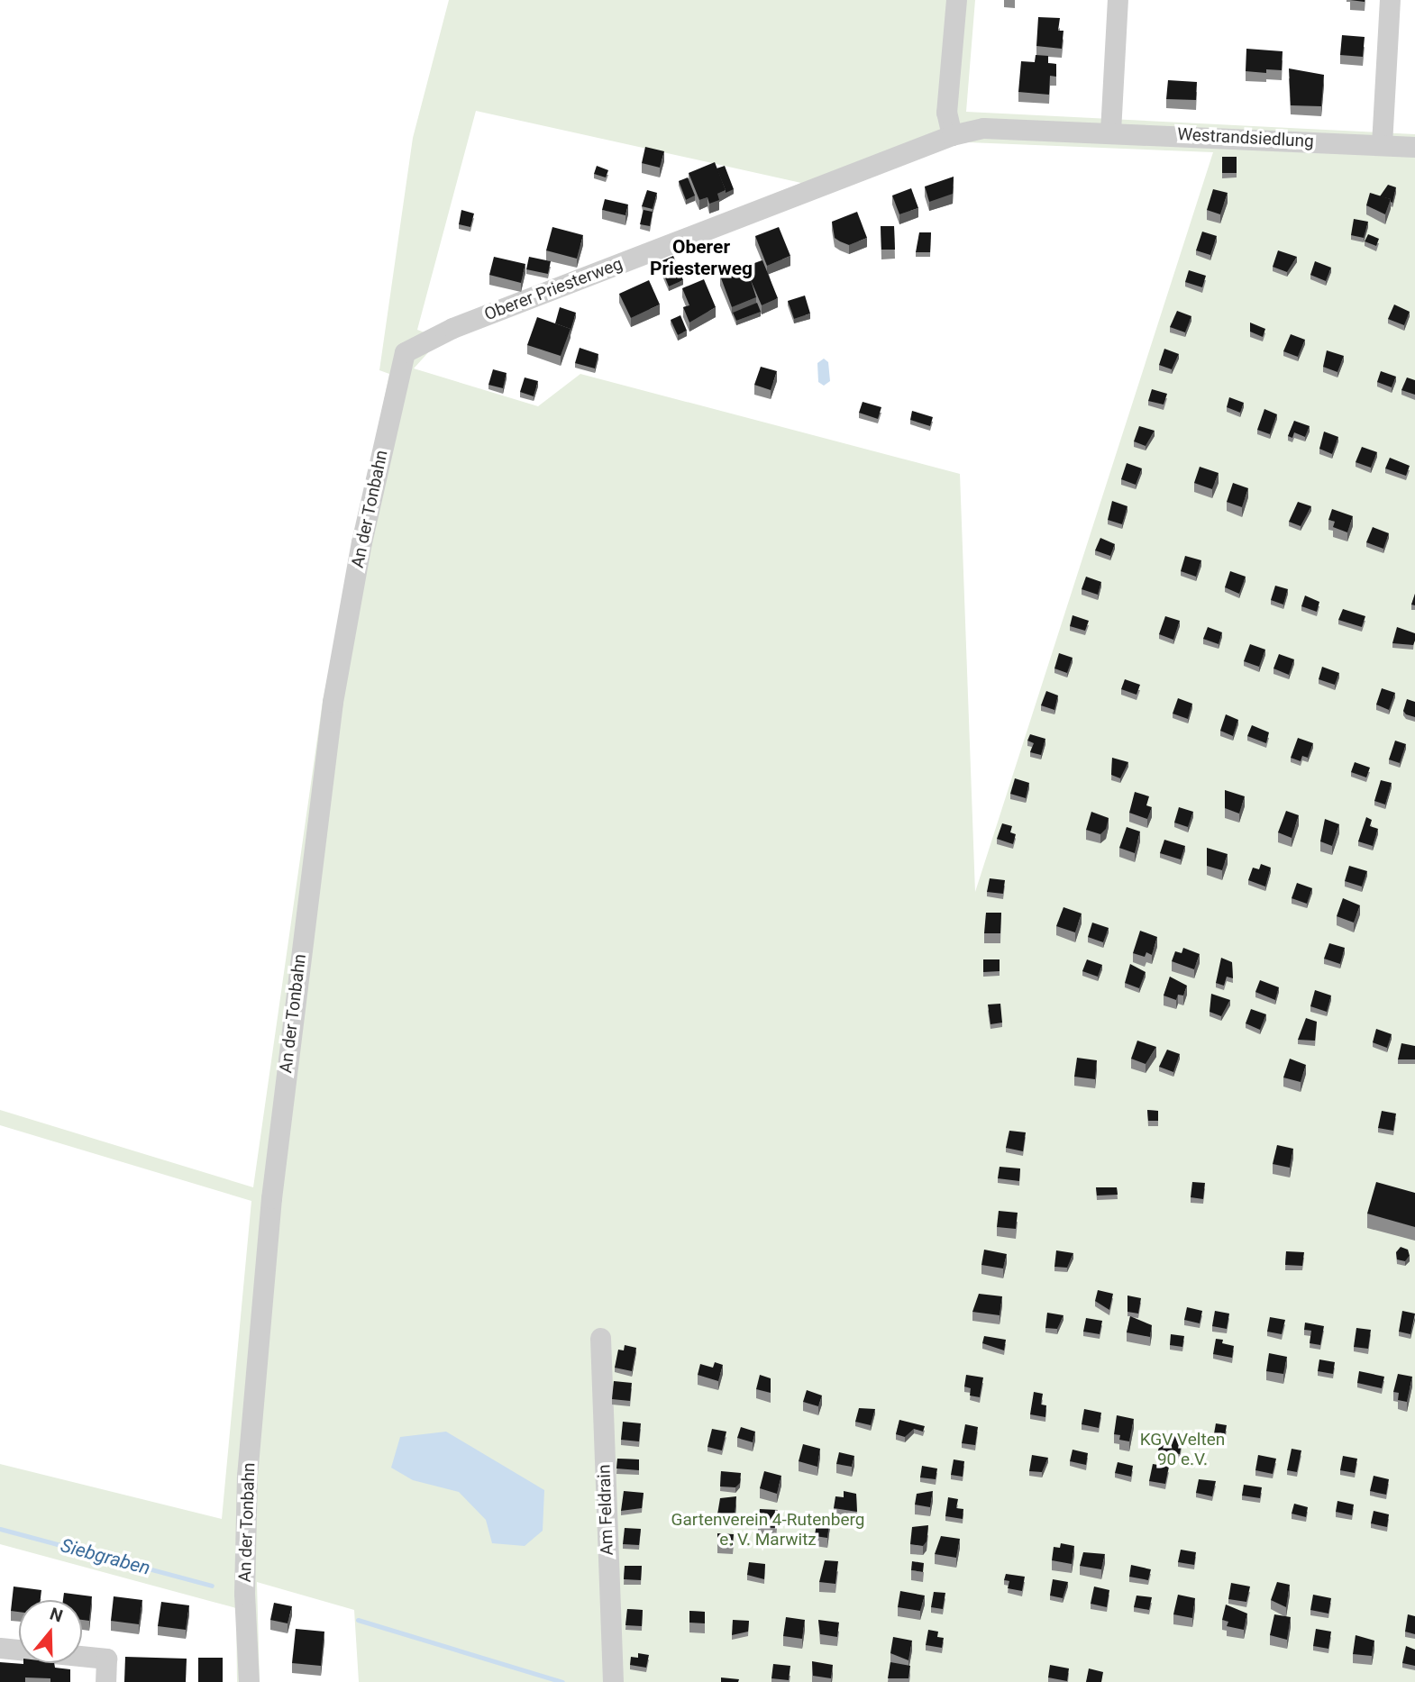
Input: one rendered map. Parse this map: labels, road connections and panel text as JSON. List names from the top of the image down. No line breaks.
{"streets":{"street":["Westrandsiedlung","Oberer Priesterweg","An der Tonbahn","Am Feldrain"]},"crossings":[["Westrandsiedlung","Oberer Priesterweg"],["Oberer Priesterweg","An der Tonbahn"]],"districts":["Oberer Priesterweg"],"water":["Siebgraben"],"parks":["KGV Velten 90 e.V.","Gartenverein 4-Rutenberg e. V. Marwitz"],"north":"top"}
